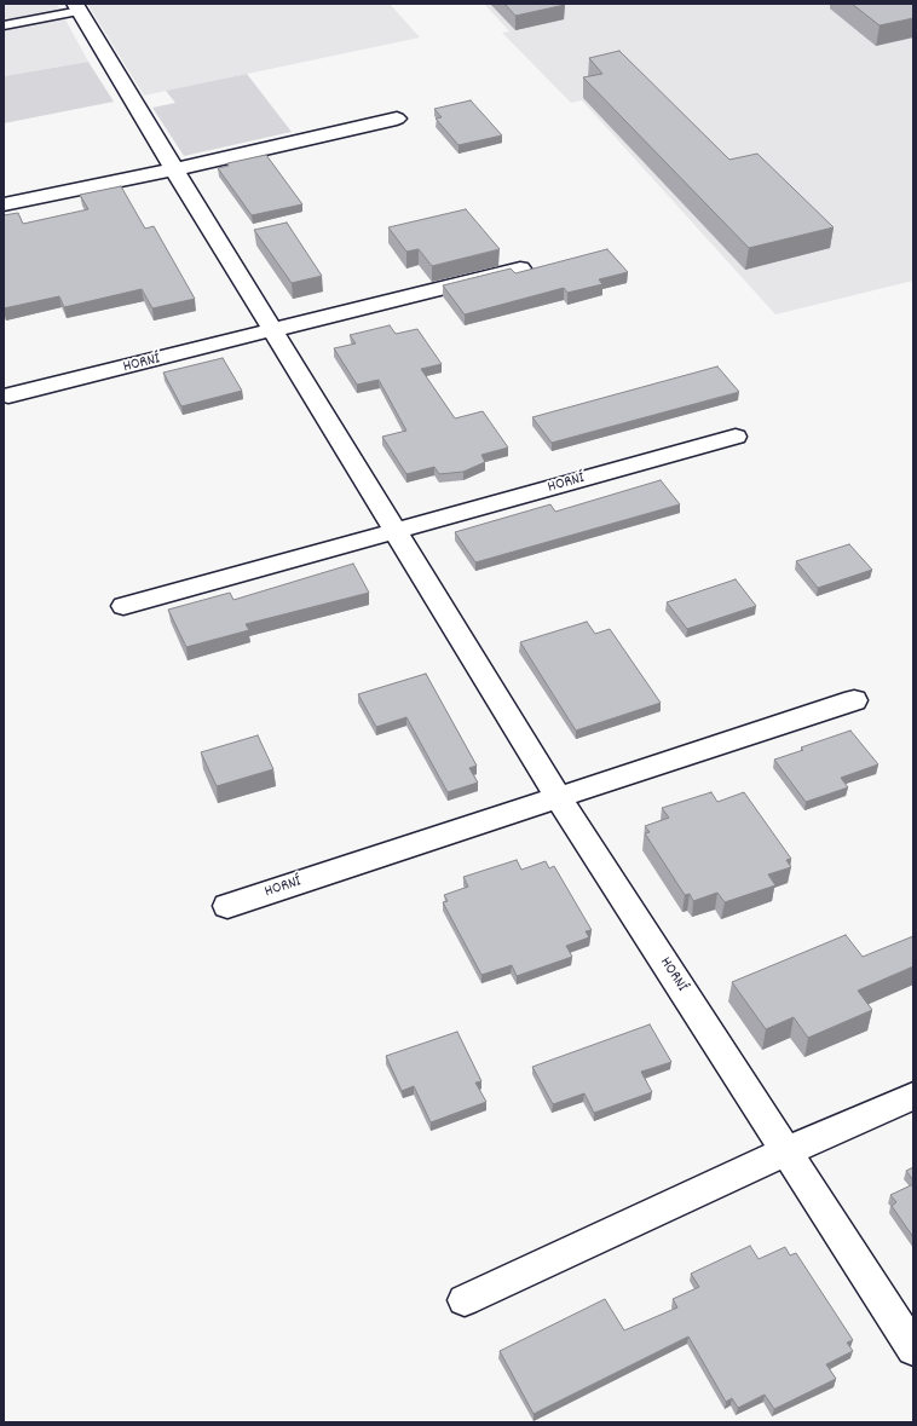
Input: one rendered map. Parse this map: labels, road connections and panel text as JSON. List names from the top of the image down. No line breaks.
{"streets":{"street":["HORNÍ"]}}
